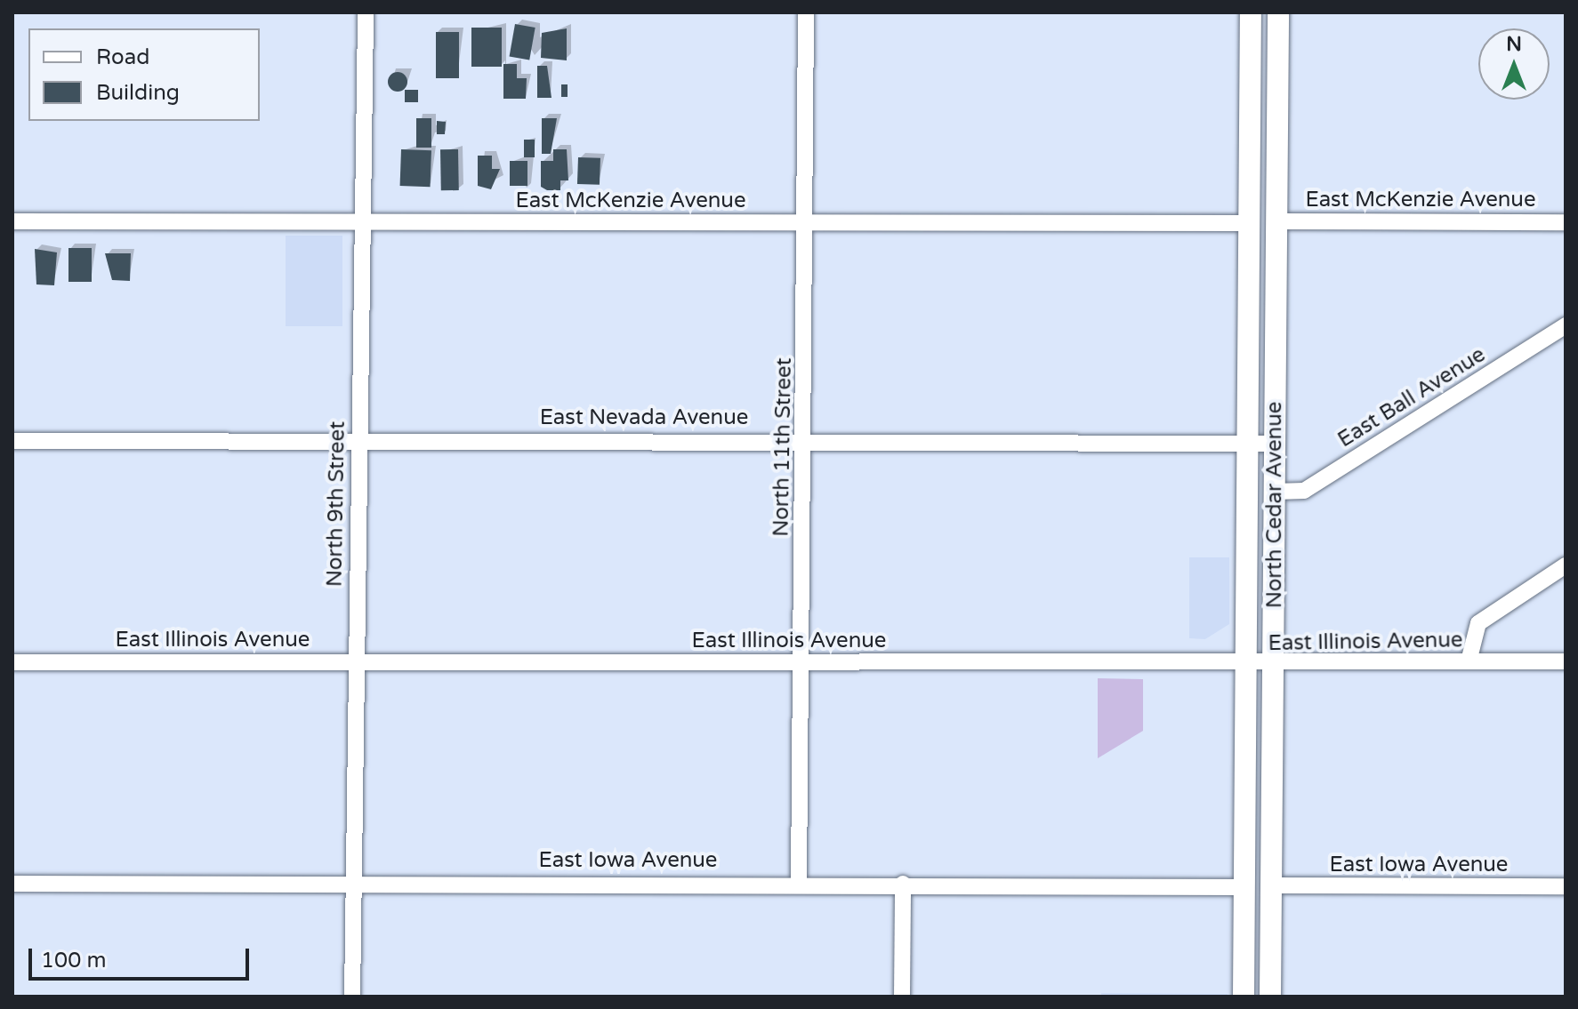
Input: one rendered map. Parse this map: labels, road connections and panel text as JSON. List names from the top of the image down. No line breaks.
{"streets":{"main road":["North Cedar Avenue"],"street":["East McKenzie Avenue","East Ball Avenue","East Nevada Avenue","North 11th Street","North 9th Street","East Illinois Avenue","East Iowa Avenue"]},"crossings":[["East McKenzie Avenue","North 11th Street"],["East McKenzie Avenue","North 9th Street"],["East McKenzie Avenue","North Cedar Avenue"],["East Ball Avenue","North Cedar Avenue"],["East Nevada Avenue","North 11th Street"],["East Nevada Avenue","North 9th Street"],["East Nevada Avenue","North Cedar Avenue"],["North 11th Street","East Illinois Avenue"],["North 11th Street","East Iowa Avenue"],["North 9th Street","East Illinois Avenue"],["North 9th Street","East Iowa Avenue"],["North Cedar Avenue","East Illinois Avenue"],["North Cedar Avenue","East Iowa Avenue"]],"legend":["Road","Building"],"scale_bar":"100 m","north":"top"}
